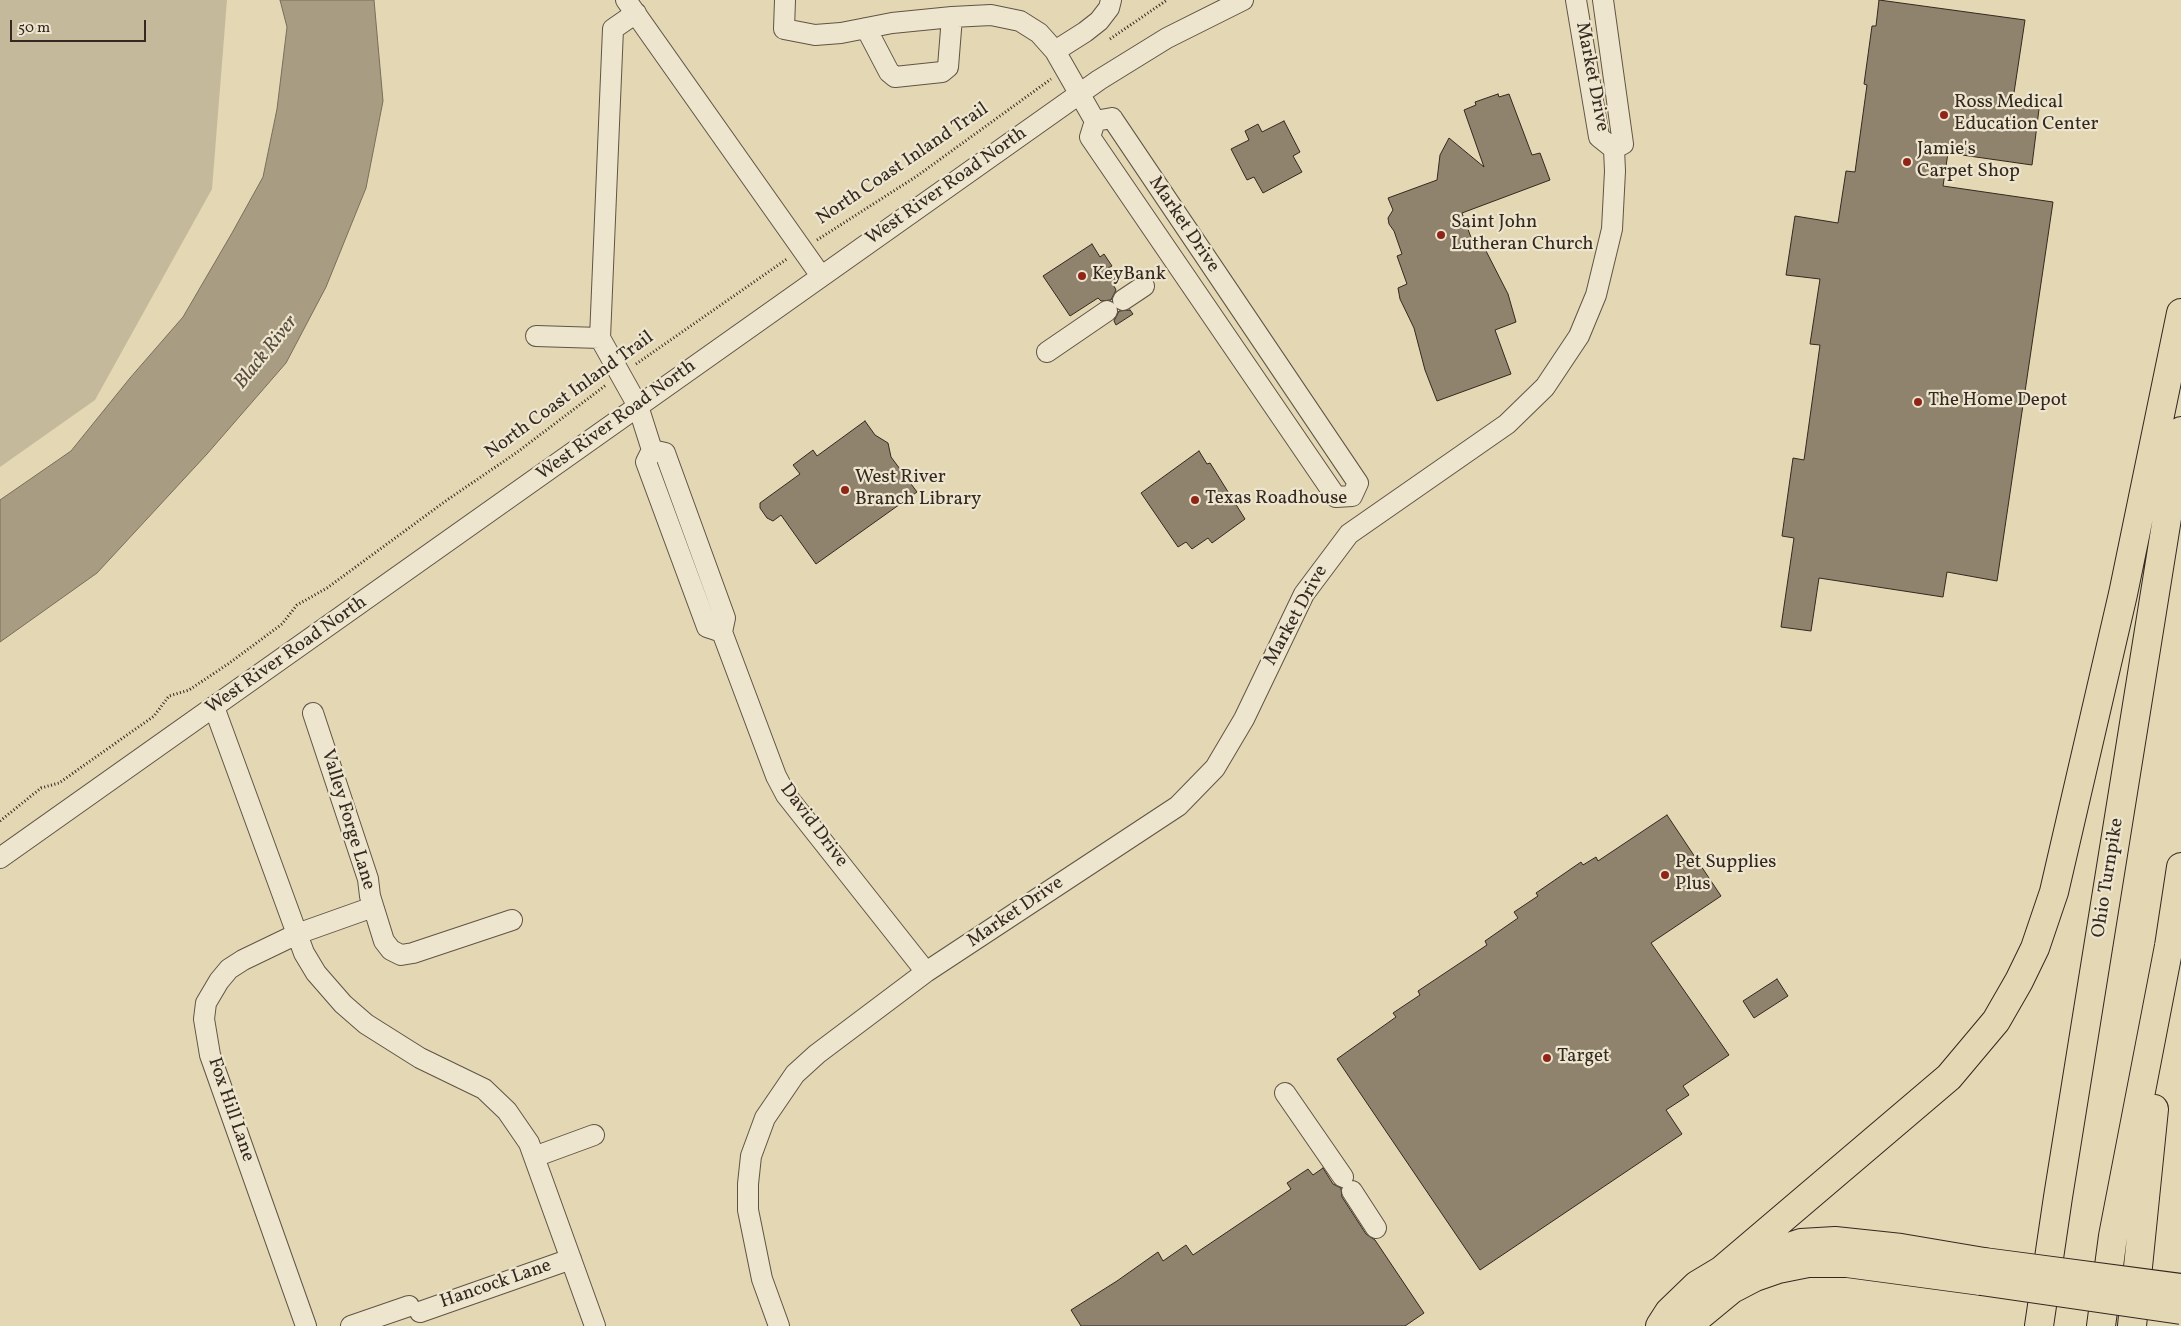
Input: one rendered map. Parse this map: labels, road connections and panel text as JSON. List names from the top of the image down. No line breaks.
{"streets":{"highway":["Ohio Turnpike"],"street":["Market Drive","West River Road North","Valley Forge Lane","David Drive","Fox Hill Lane","Hancock Lane"],"path":["North Coast Inland Trail"]},"crossings":[["Market Drive","David Drive"],["North Coast Inland Trail","David Drive"],["West River Road North","David Drive"],["Valley Forge Lane","Fox Hill Lane"]],"water":["Black River"],"places":["Ross Medical Education Center","Jamie's Carpet Shop","Saint John Lutheran Church","KeyBank","The Home Depot","West River Branch Library","Texas Roadhouse","Pet Supplies Plus","Target"],"scale_bar":"50 m"}
